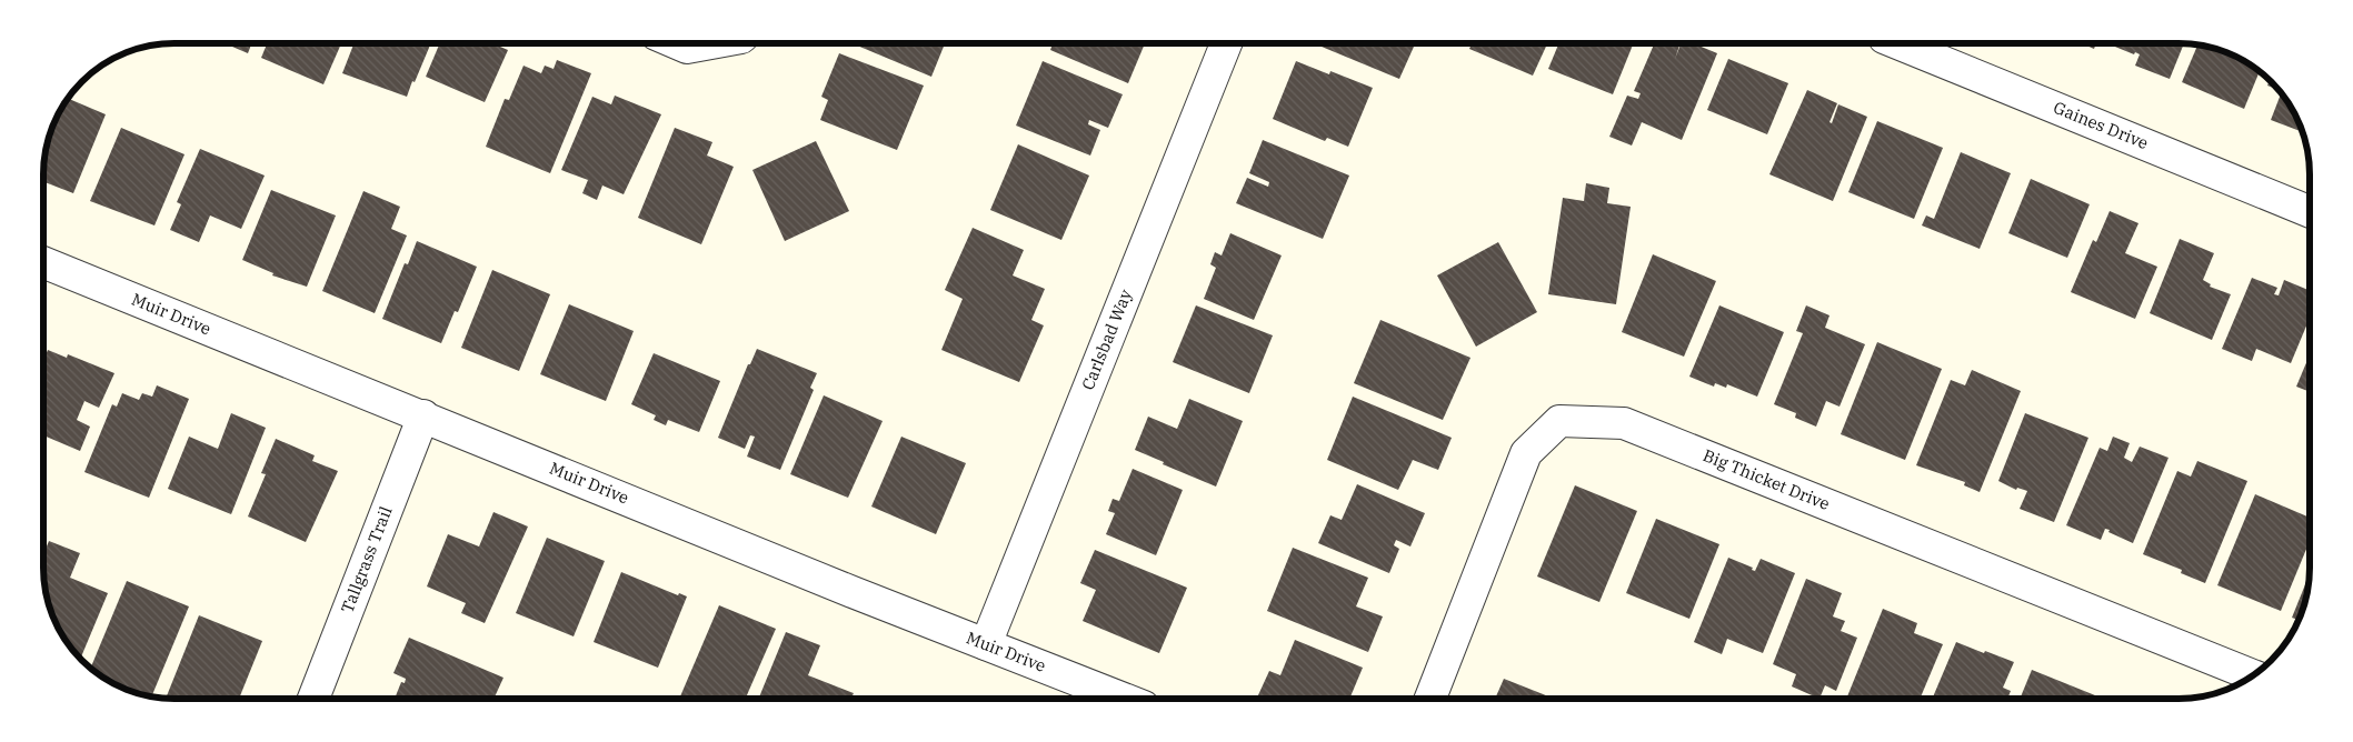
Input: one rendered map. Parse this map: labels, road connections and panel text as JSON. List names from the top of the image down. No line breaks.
{"streets":{"street":["Gaines Drive","Muir Drive","Carlsbad Way","Big Thicket Drive","Tallgrass Trail"]},"crossings":[["Muir Drive","Carlsbad Way"],["Muir Drive","Tallgrass Trail"]]}
